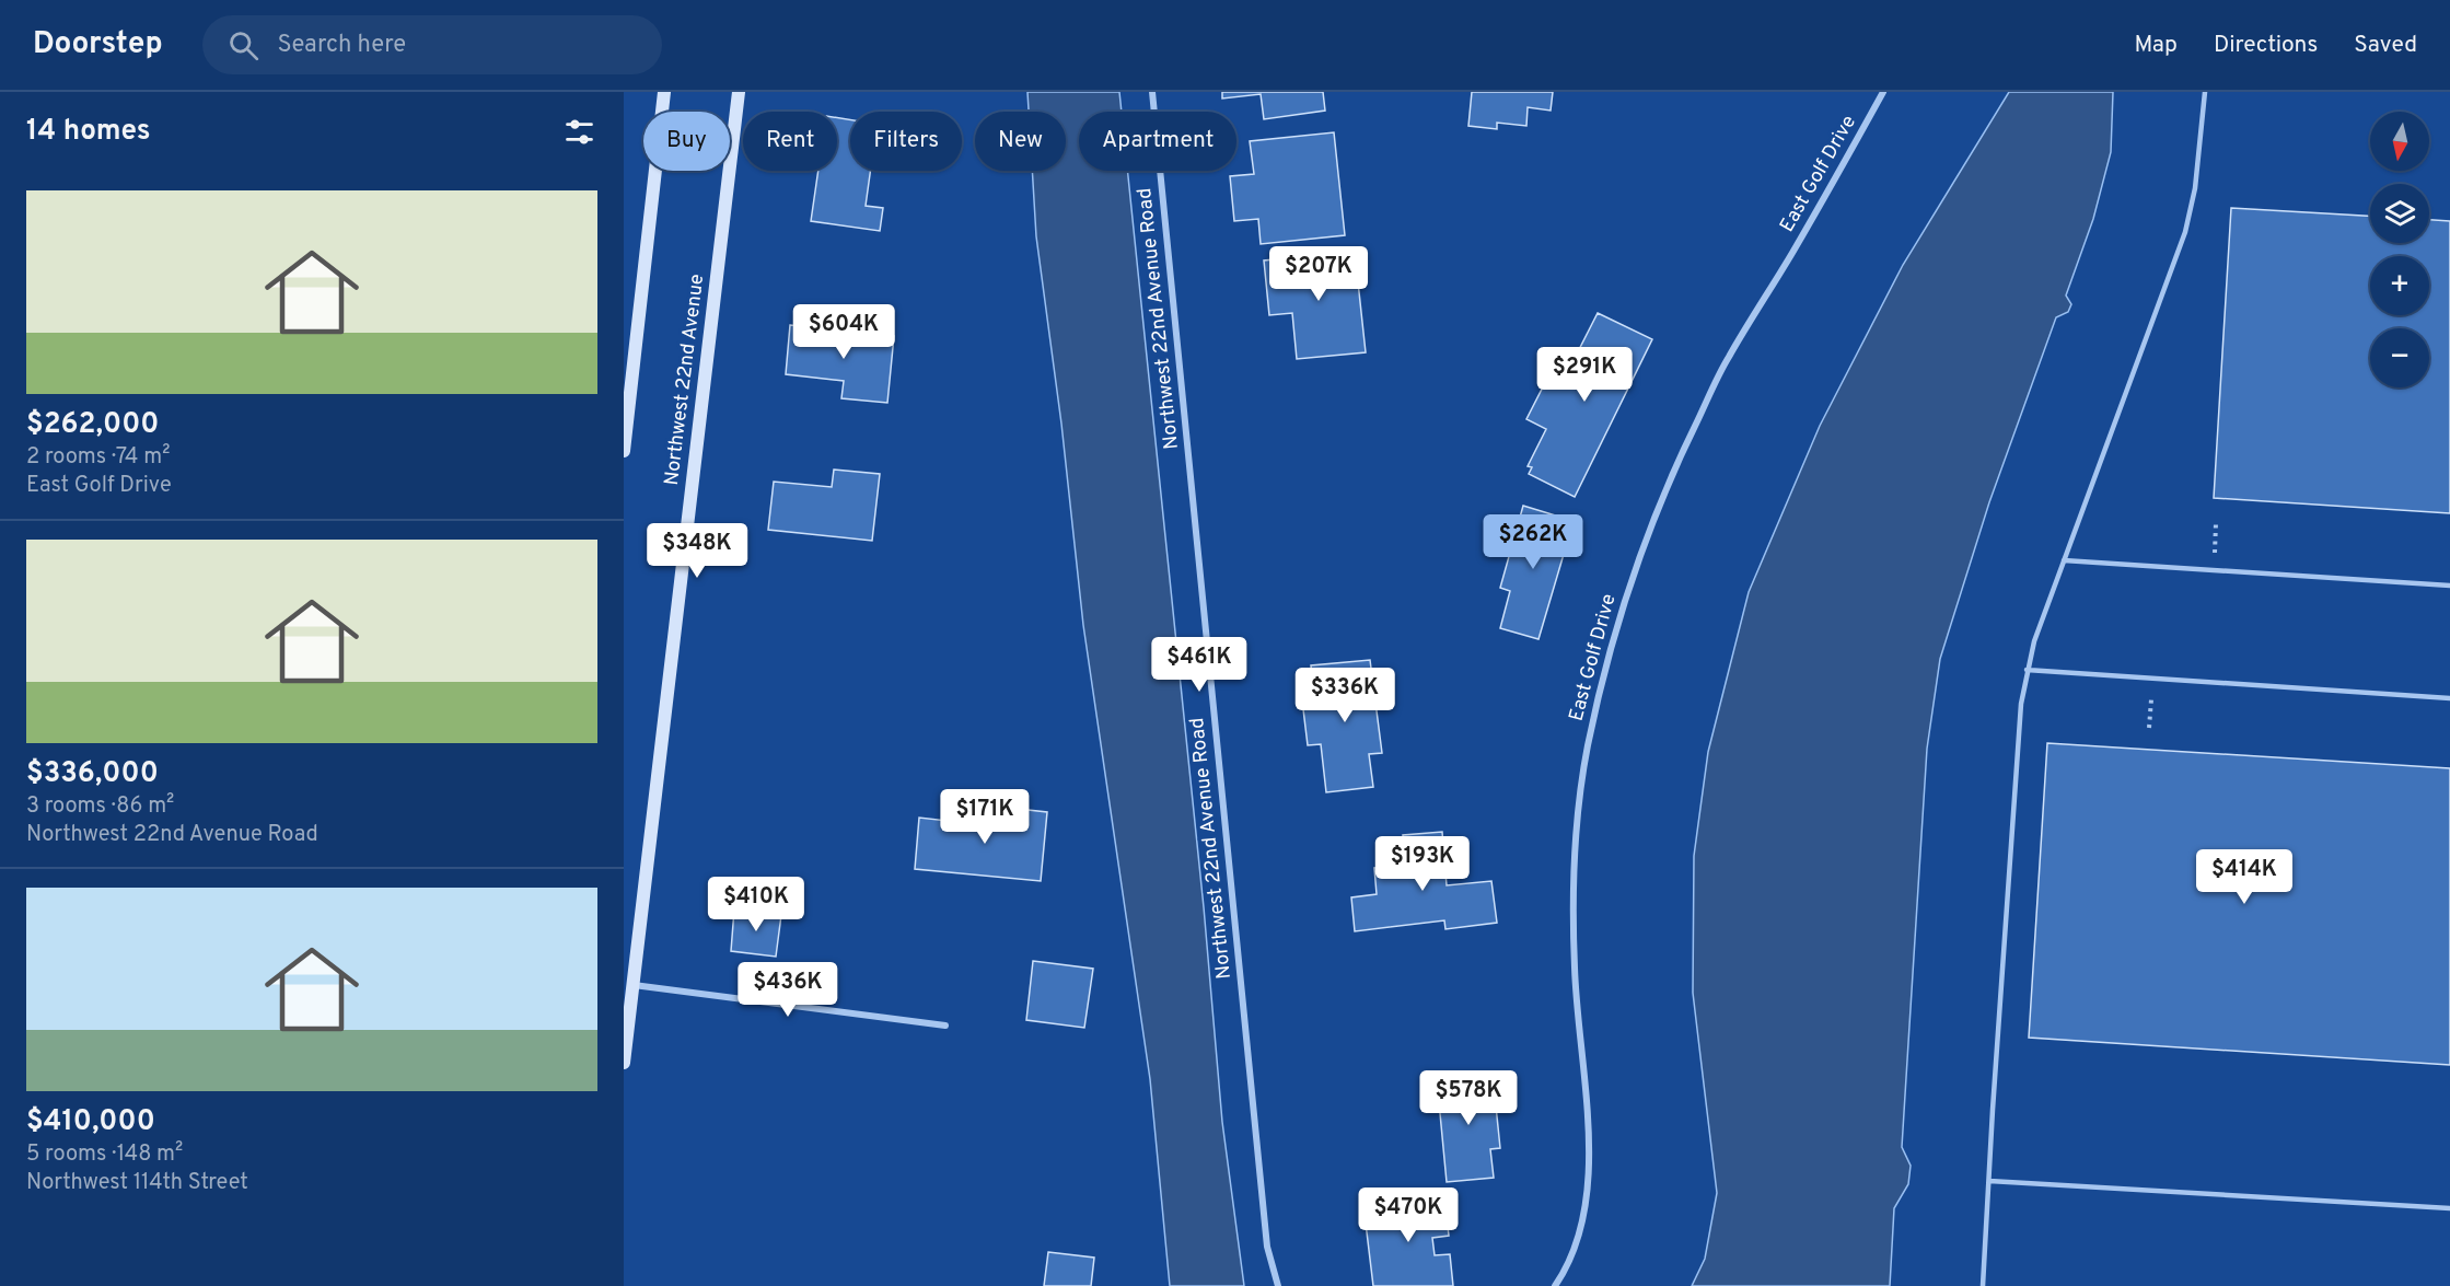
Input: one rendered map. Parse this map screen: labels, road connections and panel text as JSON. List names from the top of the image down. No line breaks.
{"streets":{"main road":["Northwest 22nd Avenue"],"street":["East Golf Drive","Northwest 22nd Avenue Road"]},"north":"bottom","page":{"header":"Doorstep","search":"Search here","nav":["Map","Directions","Saved"],"heading":"14 homes","map_buttons":["+","−"],"chip":["Buy","Rent","Filters","New","Apartment"],"list":[{"name":"$262,000","note":"2 rooms · 74 m² · East Golf Drive"},{"name":"$336,000","note":"3 rooms · 86 m² · Northwest 22nd Avenue Road"},{"name":"$410,000","note":"5 rooms · 148 m² · Northwest 114th Street"}],"price":["$207K","$604K","$291K","$262K","$348K","$461K","$336K","$171K","$193K","$414K","$410K","$436K","$578K","$470K"]}}
